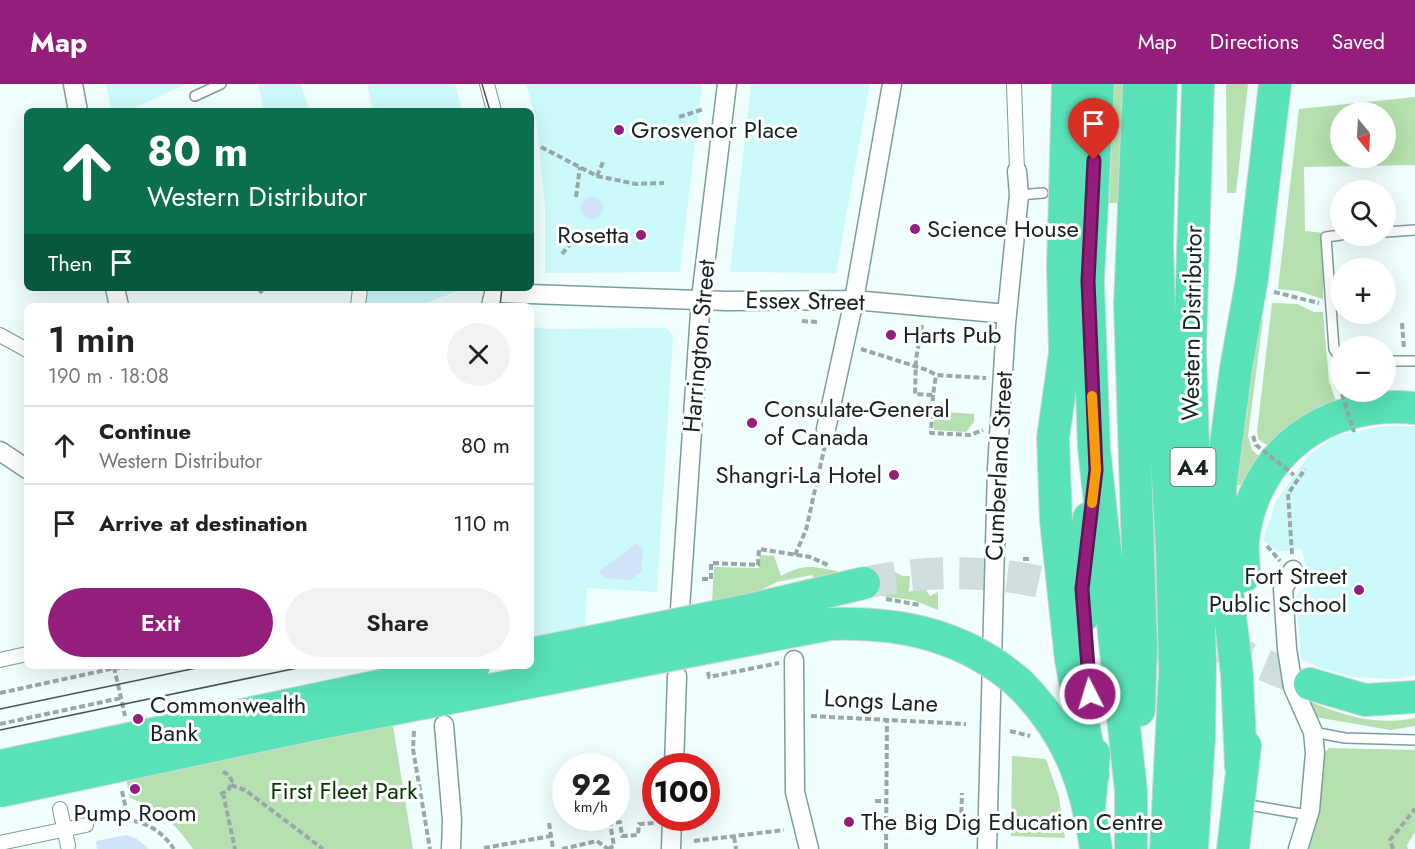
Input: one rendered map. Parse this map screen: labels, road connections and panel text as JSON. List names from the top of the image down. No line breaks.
{"streets":{"highway":["Western Distributor","A4"],"street":["Essex Street","Harrington Street","Cumberland Street"],"path":["Longs Lane"]},"crossings":[["Essex Street","Harrington Street"],["Essex Street","Cumberland Street"]],"parks":["First Fleet Park"],"places":["Grosvenor Place","Science House","Rosetta","Harts Pub","Consulate-General of Canada","Shangri-La Hotel","Fort Street Public School","Commonwealth Bank","Pump Room","The Big Dig Education Centre"],"north":"bottom","page":{"header":"Map","nav":["Map","Directions","Saved"],"map_buttons":["+","−"],"turn":["80 m","Western Distributor"],"then":"Then","heading":["1 min","190 m · 18:08"],"list":[{"name":"Continue","note":"Western Distributor","value":"80 m"},{"name":"Arrive at destination","value":"110 m"}],"buttons":["Exit","Share"],"speed":"92 km/h","limit":"100"}}
